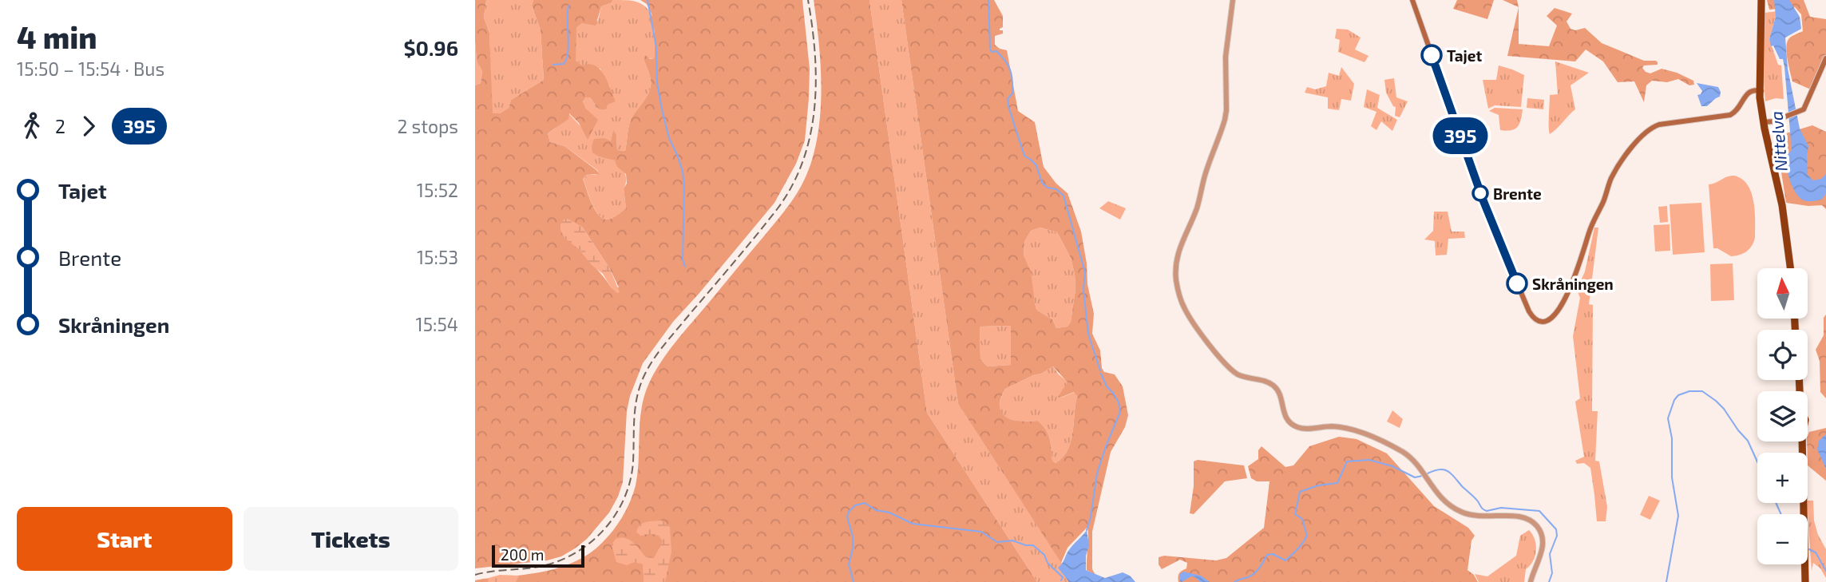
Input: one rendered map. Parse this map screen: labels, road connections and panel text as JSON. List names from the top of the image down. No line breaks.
{"water":["Nittelva"],"places":["Tajet","Brente","Skråningen"],"lines":["bus line 395"],"scale_bar":"200 m","north":"top","page":{"heading":["4 min","15:50 – 15:54 · Bus","$0.96"],"on_map":"395","legs":["2","395","2 stops"],"list":[{"name":"Tajet","value":"15:52"},{"name":"Brente","value":"15:53"},{"name":"Skråningen","value":"15:54"}],"map_buttons":["+","−"],"buttons":["Start","Tickets"],"scale":"200 m"}}
